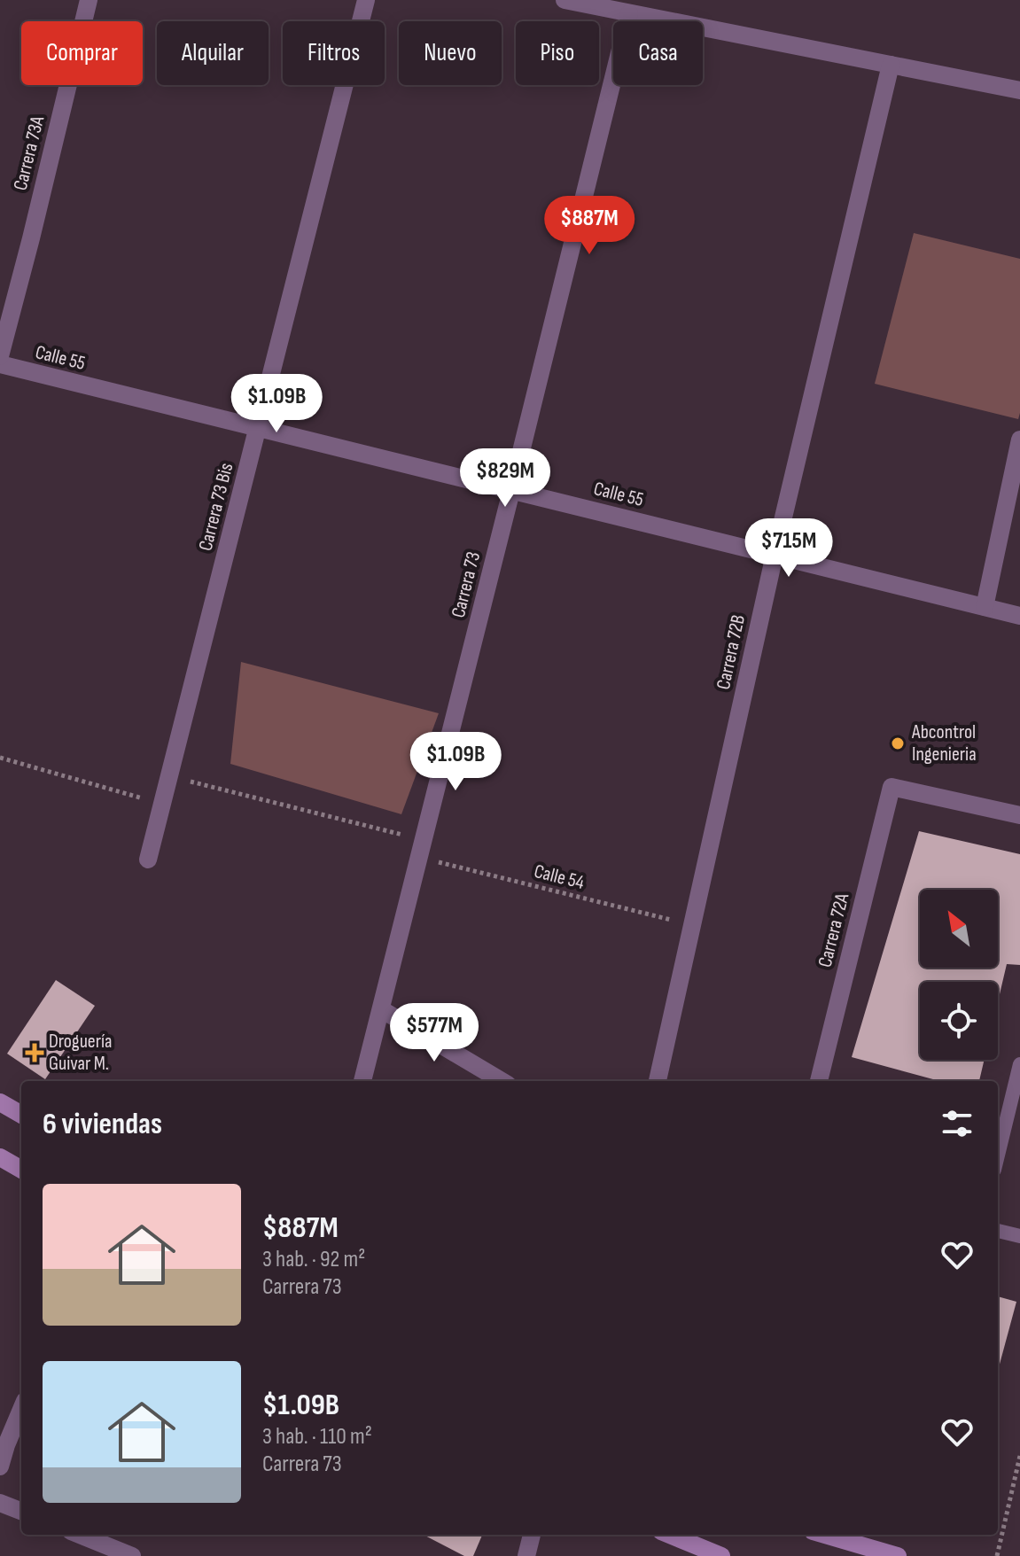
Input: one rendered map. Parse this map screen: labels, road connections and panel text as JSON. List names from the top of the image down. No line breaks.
{"streets":{"street":["Carrera 73A","Calle 55","Carrera 73 Bis","Carrera 73","Carrera 72B","Carrera 72A"],"path":["Calle 54"]},"crossings":[["Calle 55","Carrera 73 Bis"],["Calle 55","Carrera 73"],["Calle 55","Carrera 72B"],["Carrera 73 Bis","Calle 54"],["Carrera 73","Calle 54"],["Carrera 72B","Calle 54"]],"places":{"other":["Abcontrol Ingenieria"],"health":["Droguería Guivar M."]},"north":"top left","page":{"chip":["Comprar","Alquilar","Filtros","Nuevo","Piso","Casa"],"price":["$887M","$1.09B","$829M","$715M","$1.09B","$577M"],"heading":"6 viviendas","list":[{"name":"$887M","note":"3 hab. · 92 m² · Carrera 73"},{"name":"$1.09B","note":"3 hab. · 110 m² · Carrera 73"}]}}
